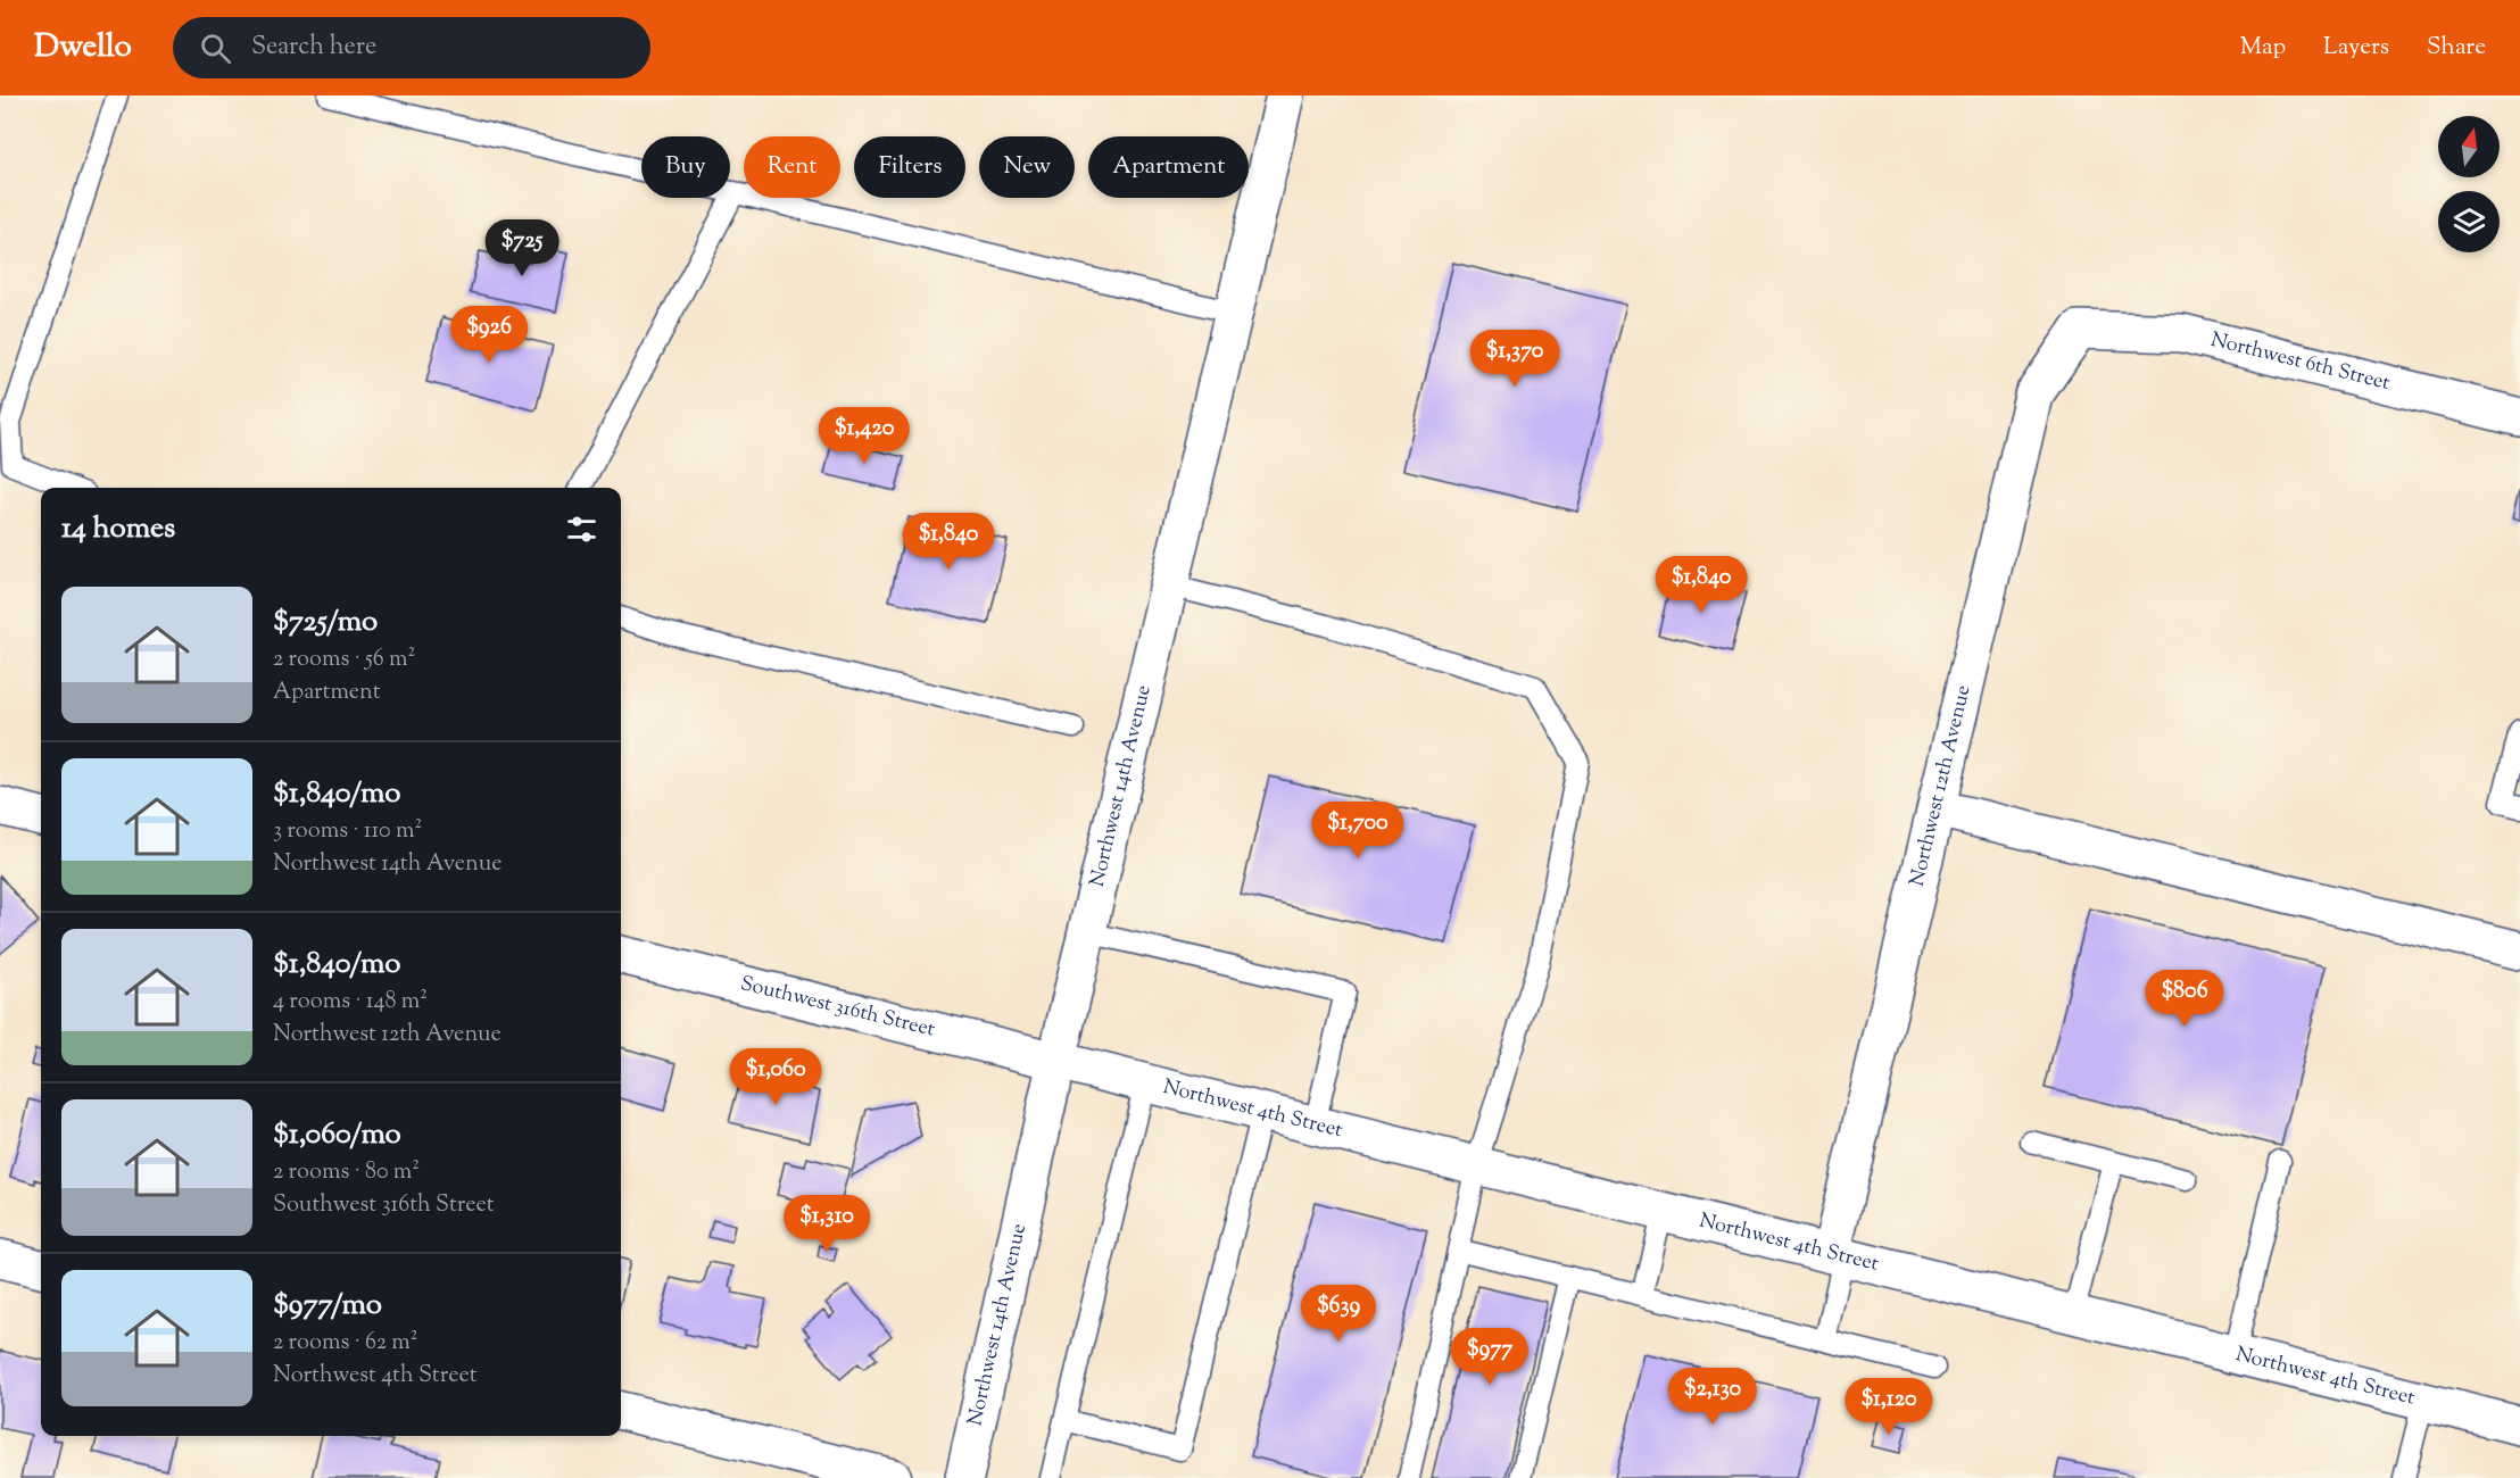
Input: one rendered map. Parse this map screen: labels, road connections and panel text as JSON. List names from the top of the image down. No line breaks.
{"streets":{"street":["Northwest 6th Street","Northwest 14th Avenue","Northwest 12th Avenue","Southwest 316th Street","Northwest 4th Street"]},"crossings":[["Northwest 6th Street","Northwest 12th Avenue"],["Northwest 14th Avenue","Southwest 316th Street"],["Northwest 14th Avenue","Northwest 4th Street"],["Northwest 12th Avenue","Northwest 4th Street"],["Southwest 316th Street","Northwest 4th Street"]],"north":"top","page":{"header":"Dwello","search":"Search here","nav":["Map","Layers","Share"],"chip":["Buy","Rent","Filters","New","Apartment"],"price":["$725","$926","$1,370","$1,420","$1,840","$1,840","$1,700","$806","$1,060","$1,310","$639","$977","$2,130","$1,120"],"heading":"14 homes","list":[{"name":"$725/mo","note":"2 rooms · 56 m² · Apartment"},{"name":"$1,840/mo","note":"3 rooms · 110 m² · Northwest 14th Avenue"},{"name":"$1,840/mo","note":"4 rooms · 148 m² · Northwest 12th Avenue"},{"name":"$1,060/mo","note":"2 rooms · 80 m² · Southwest 316th Street"},{"name":"$977/mo","note":"2 rooms · 62 m² · Northwest 4th Street"}]}}
